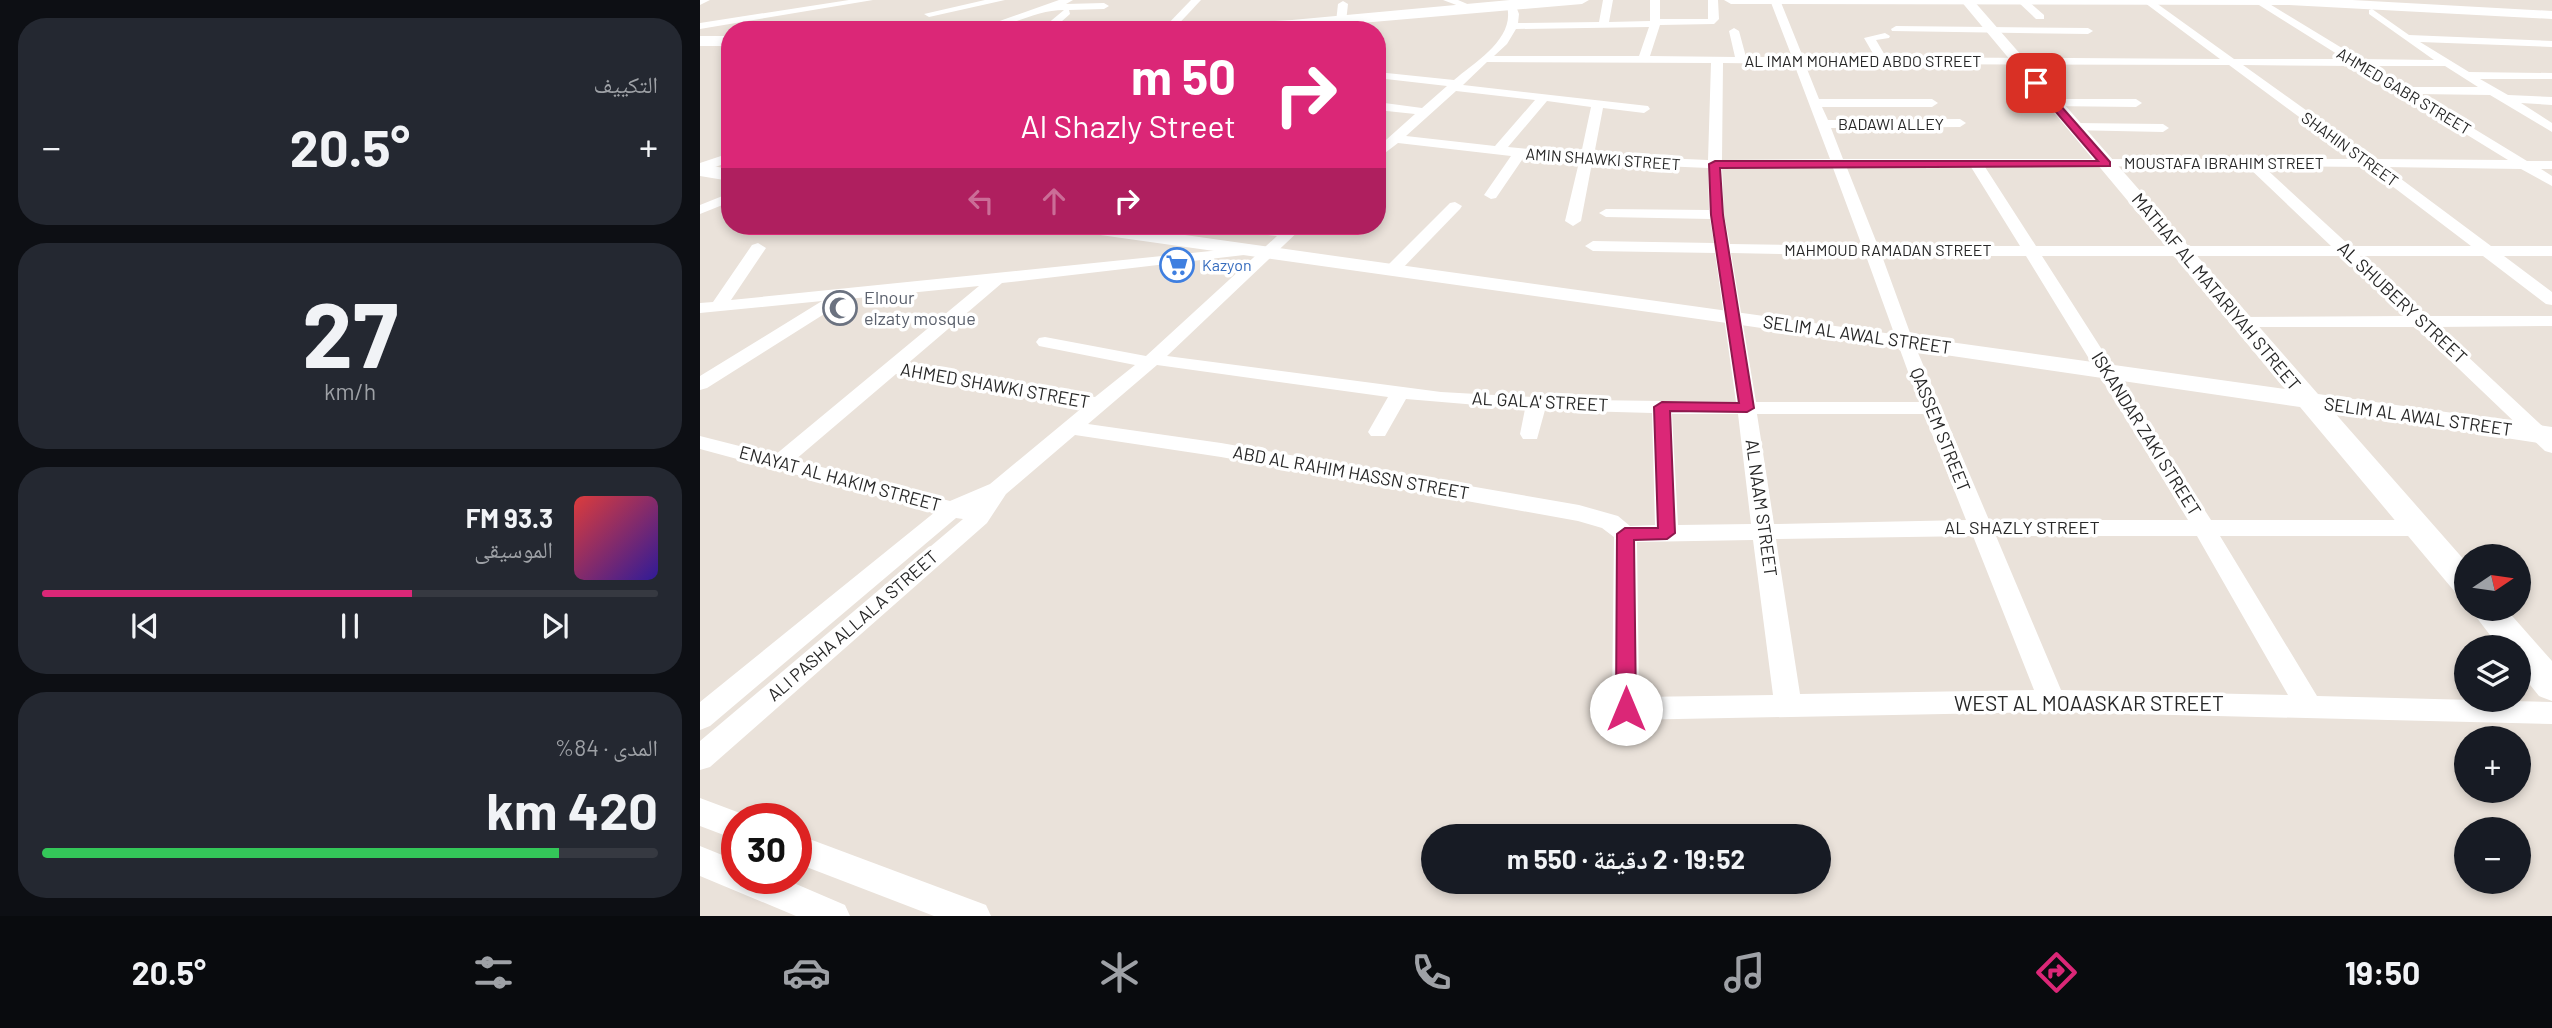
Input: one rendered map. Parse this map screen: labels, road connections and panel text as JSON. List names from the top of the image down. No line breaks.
{"streets":{"street":["AL IMAM MOHAMED ABDO STREET","AHMED GABR STREET","BADAWI ALLEY","SHAHIN STREET","AMIN SHAWKI STREET","MOUSTAFA IBRAHIM STREET","MAHMOUD RAMADAN STREET","MATHAF AL MATARIYAH STREET","AL SHUBERY STREET","SELIM AL AWAL STREET","AHMED SHAWKI STREET","AL GALA' STREET","QASSEM STREET","ISKANDAR ZAKI STREET","ABD AL RAHIM HASSN STREET","ENAYAT AL HAKIM STREET","AL NAAM STREET","AL SHAZLY STREET","ALI PASHA ALLALA STREET","WEST AL MOAASKAR STREET"]},"crossings":[["AL IMAM MOHAMED ABDO STREET","AHMED GABR STREET"],["AL IMAM MOHAMED ABDO STREET","SHAHIN STREET"],["AL IMAM MOHAMED ABDO STREET","MATHAF AL MATARIYAH STREET"],["AL IMAM MOHAMED ABDO STREET","QASSEM STREET"],["AL IMAM MOHAMED ABDO STREET","AL NAAM STREET"],["AHMED GABR STREET","MOUSTAFA IBRAHIM STREET"],["BADAWI ALLEY","QASSEM STREET"],["SHAHIN STREET","MOUSTAFA IBRAHIM STREET"],["SHAHIN STREET","MAHMOUD RAMADAN STREET"],["AMIN SHAWKI STREET","MOUSTAFA IBRAHIM STREET"],["AMIN SHAWKI STREET","MATHAF AL MATARIYAH STREET"],["AMIN SHAWKI STREET","QASSEM STREET"],["AMIN SHAWKI STREET","ISKANDAR ZAKI STREET"],["AMIN SHAWKI STREET","AL NAAM STREET"],["MOUSTAFA IBRAHIM STREET","MATHAF AL MATARIYAH STREET"],["MOUSTAFA IBRAHIM STREET","AL SHUBERY STREET"],["MAHMOUD RAMADAN STREET","MATHAF AL MATARIYAH STREET"],["MAHMOUD RAMADAN STREET","AL SHUBERY STREET"],["MAHMOUD RAMADAN STREET","QASSEM STREET"],["MAHMOUD RAMADAN STREET","ISKANDAR ZAKI STREET"],["MAHMOUD RAMADAN STREET","AL NAAM STREET"],["MATHAF AL MATARIYAH STREET","SELIM AL AWAL STREET"],["MATHAF AL MATARIYAH STREET","AL SHAZLY STREET"],["AL SHUBERY STREET","SELIM AL AWAL STREET"],["SELIM AL AWAL STREET","QASSEM STREET"],["SELIM AL AWAL STREET","ISKANDAR ZAKI STREET"],["SELIM AL AWAL STREET","AL NAAM STREET"],["SELIM AL AWAL STREET","ALI PASHA ALLALA STREET"],["AHMED SHAWKI STREET","ALI PASHA ALLALA STREET"],["AL GALA' STREET","QASSEM STREET"],["AL GALA' STREET","AL NAAM STREET"],["AL GALA' STREET","ALI PASHA ALLALA STREET"],["QASSEM STREET","AL SHAZLY STREET"],["QASSEM STREET","WEST AL MOAASKAR STREET"],["ISKANDAR ZAKI STREET","AL SHAZLY STREET"],["ISKANDAR ZAKI STREET","WEST AL MOAASKAR STREET"],["ABD AL RAHIM HASSN STREET","AL SHAZLY STREET"],["ABD AL RAHIM HASSN STREET","ALI PASHA ALLALA STREET"],["ABD AL RAHIM HASSN STREET","WEST AL MOAASKAR STREET"],["ENAYAT AL HAKIM STREET","ALI PASHA ALLALA STREET"],["AL NAAM STREET","AL SHAZLY STREET"],["AL NAAM STREET","WEST AL MOAASKAR STREET"],["AL SHAZLY STREET","WEST AL MOAASKAR STREET"]],"places":{"supermarket":["Kazyon"],"mosque":["Elnour elzaty mosque"]},"north":"right","page":{"tile":["التكييف",["27","km/h"],["المدى · 84%","420 km"]],"turn":["50 m","Al Shazly Street"],"heat":["−","20.5°","+"],"song":["93.3 FM","الموسيقى"],"map_buttons":["+","−"],"limit":"30","trip":"19:52 · 2 دقيقة · 550 m","tabs":["19:50","20.5°"]}}
